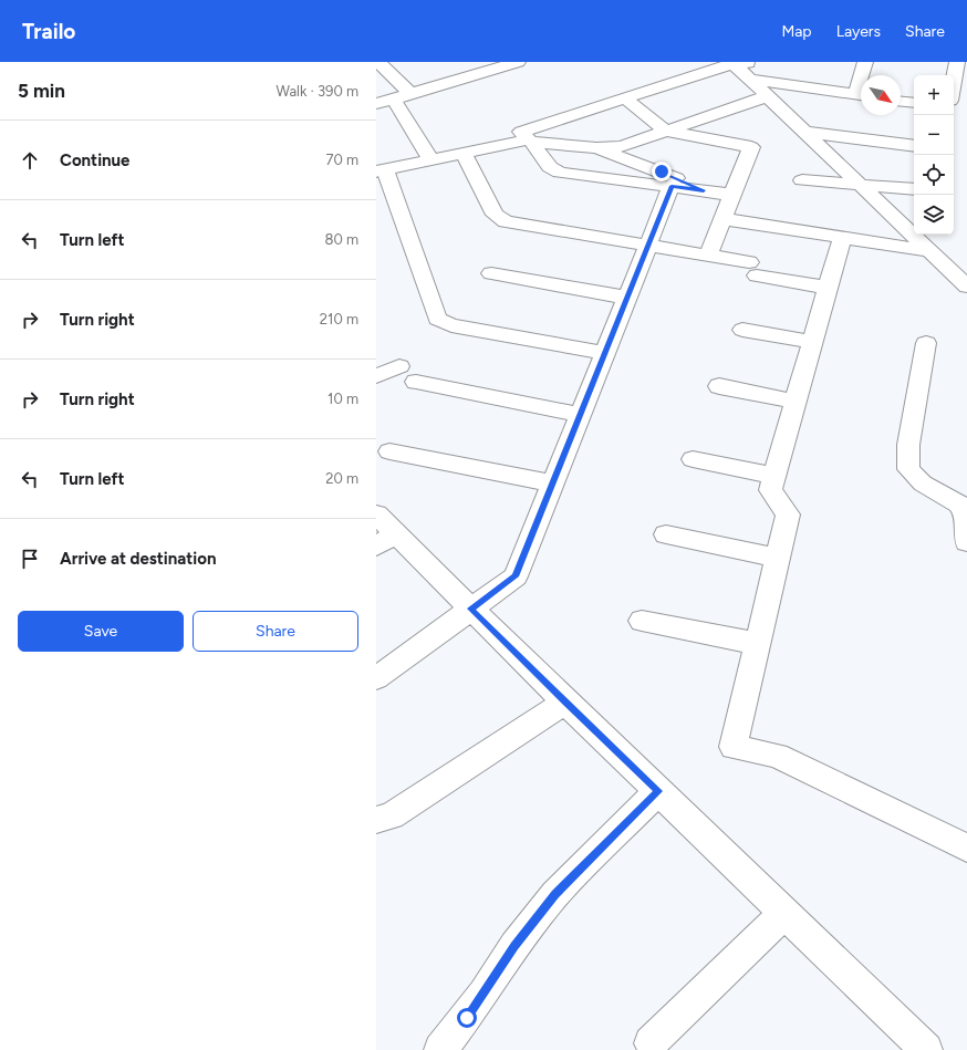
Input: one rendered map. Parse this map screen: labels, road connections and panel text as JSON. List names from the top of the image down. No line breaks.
{"north":"bottom right","page":{"header":"Trailo","nav":["Map","Layers","Share"],"heading":["5 min","Walk · 390 m"],"map_buttons":["+","−"],"list":[["Continue","70 m"],["Turn left","80 m"],["Turn right","210 m"],["Turn right","10 m"],["Turn left","20 m"],"Arrive at destination"],"buttons":["Save","Share"]}}
